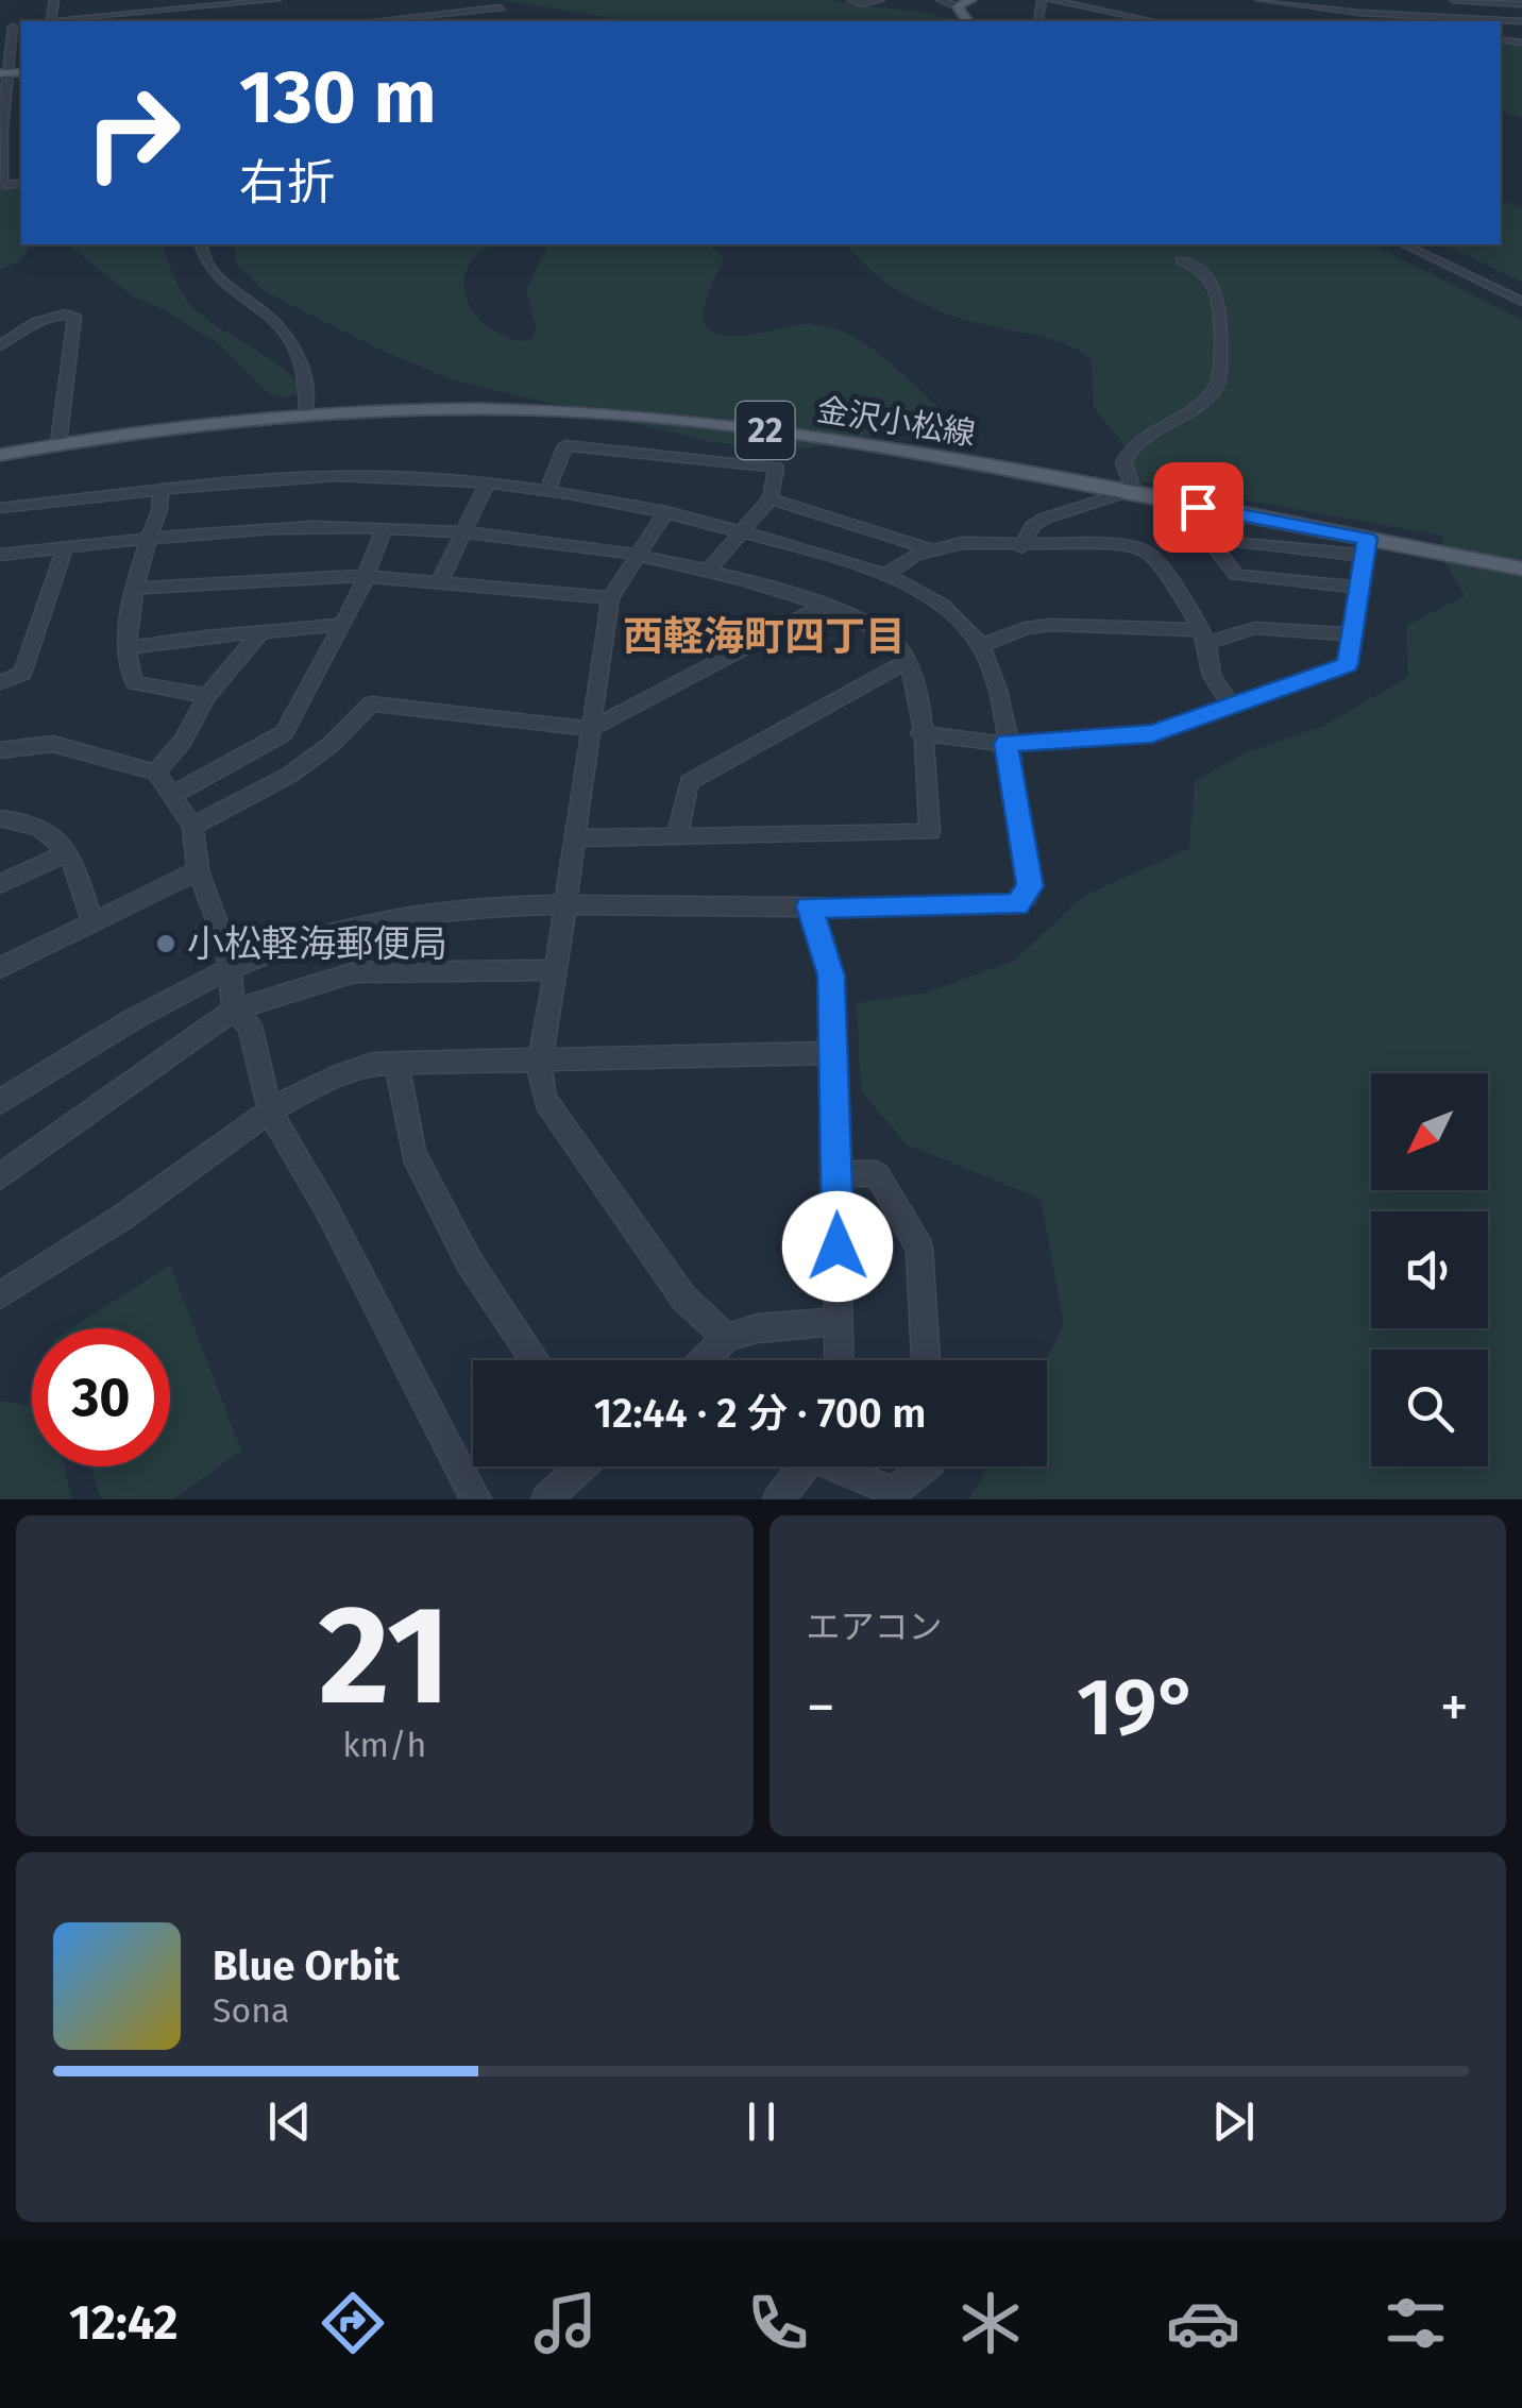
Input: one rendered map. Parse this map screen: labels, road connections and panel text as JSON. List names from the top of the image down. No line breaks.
{"streets":{"main road":["金沢小松線","22"]},"districts":["西軽海町四丁目"],"places":["小松軽海郵便局"],"north":"bottom left","page":{"turn":["130 m","右折"],"limit":"30","trip":"12:44 · 2 分 · 700 m","tile":[["21","km/h"],"エアコン"],"heat":["−","19°","+"],"song":["Blue Orbit","Sona"],"tabs":"12:42"}}
